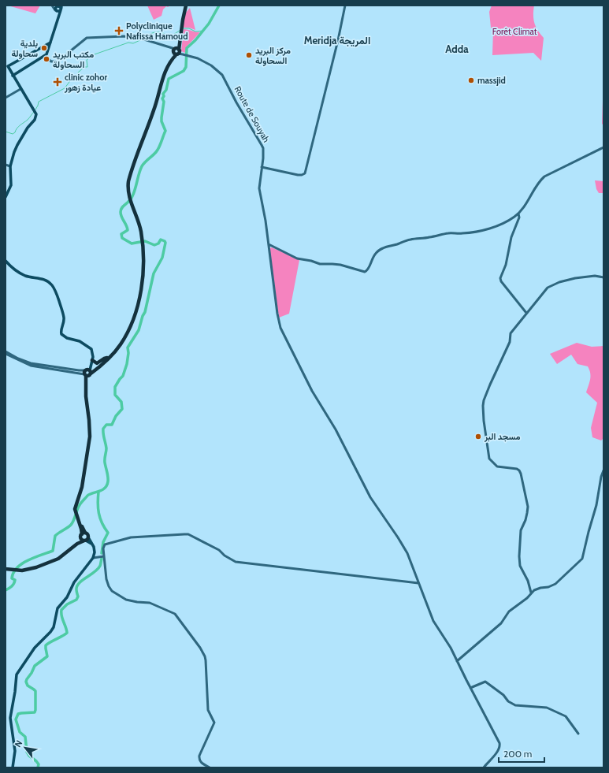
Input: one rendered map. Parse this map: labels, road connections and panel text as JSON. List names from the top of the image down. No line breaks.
{"streets":{"street":["Route de Souyah"]},"districts":["Meridja المريجة","Adda"],"parks":["Forêt Climat"],"places":{"health":["Polyclinique Nafissa Hamoud","clinic zohor عيادة زهور"],"other":["بلدية سحاولة","مركز البريد السحاولة","مكتب البريد السحاولة","massjid","مسجد البر"]},"scale_bar":"200 m","north":"top left"}
